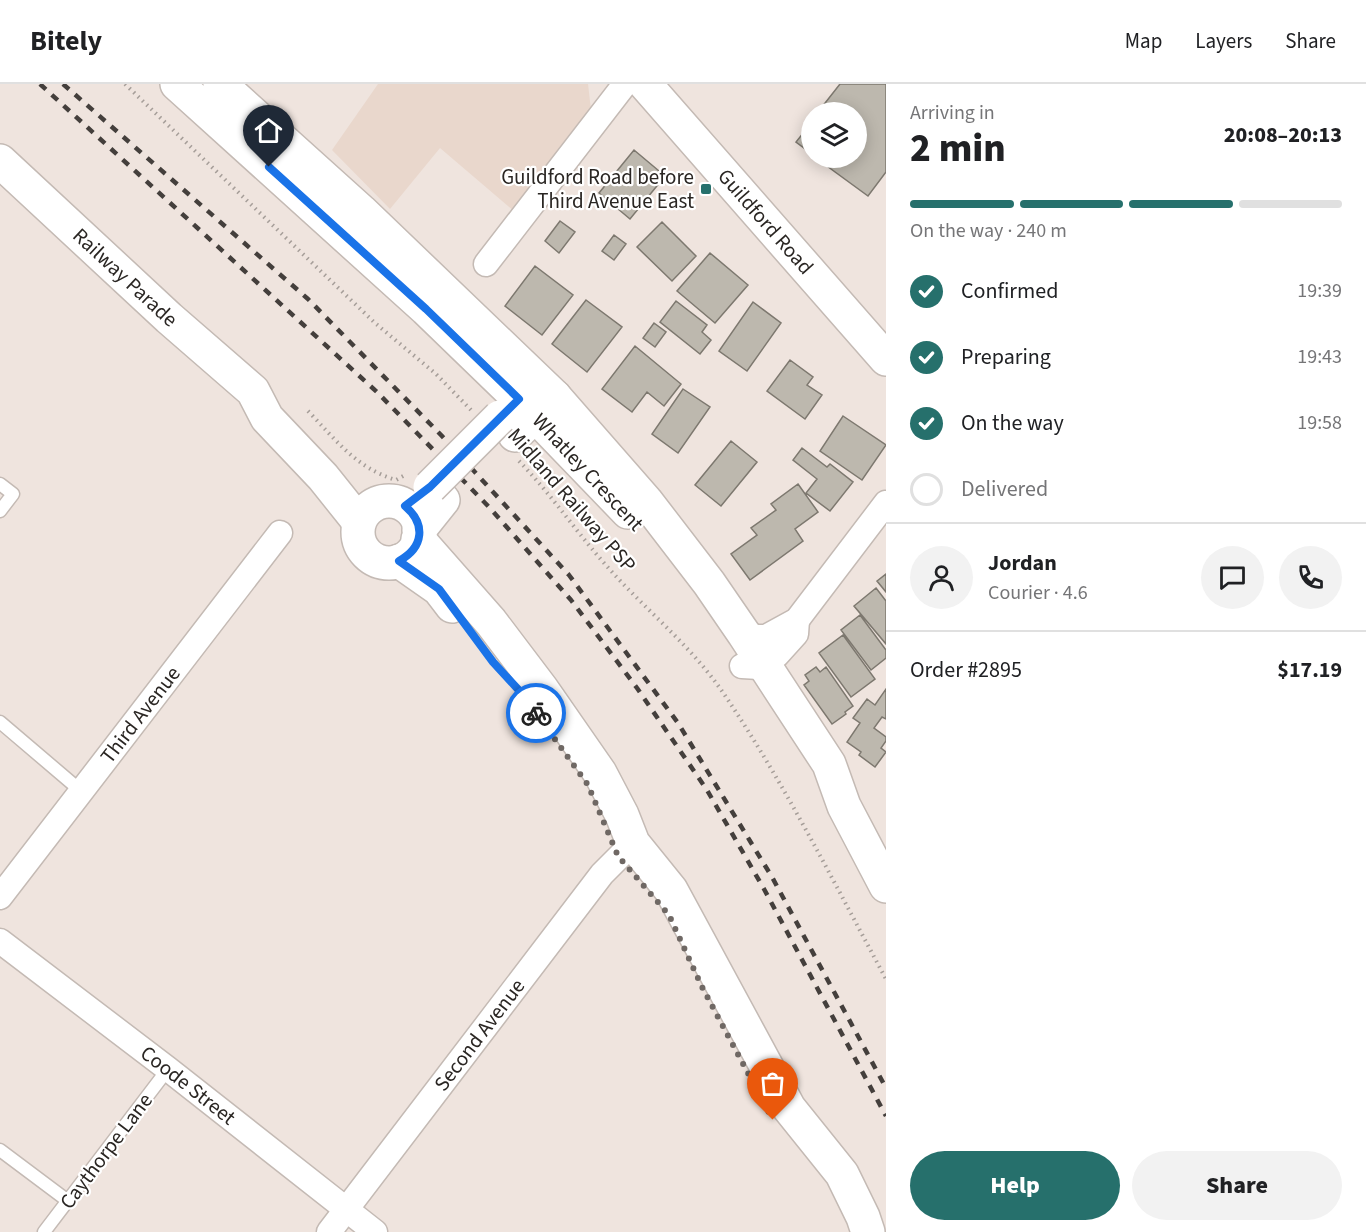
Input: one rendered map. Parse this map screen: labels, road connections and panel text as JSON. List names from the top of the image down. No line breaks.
{"streets":{"main road":["Guildford Road","Railway Parade","Whatley Crescent"],"street":["Third Avenue","Second Avenue","Coode Street"],"lane":["Caythorpe Lane"],"path":["Midland Railway PSP"]},"crossings":[["Railway Parade","Second Avenue"],["Whatley Crescent","Midland Railway PSP"],["Second Avenue","Coode Street"],["Coode Street","Caythorpe Lane"]],"places":{"transit":["Guildford Road before Third Avenue East"]},"page":{"header":"Bitely","nav":["Map","Layers","Share"],"heading":["2 min","Arriving in","20:08–20:13"],"panel":["Jordan","Courier · 4.6","Order #2895","$17.19"],"bar":"On the way · 240 m","list":[["Confirmed","19:39"],["Preparing","19:43"],["On the way","19:58"],"Delivered"],"buttons":["Help","Share"]}}
